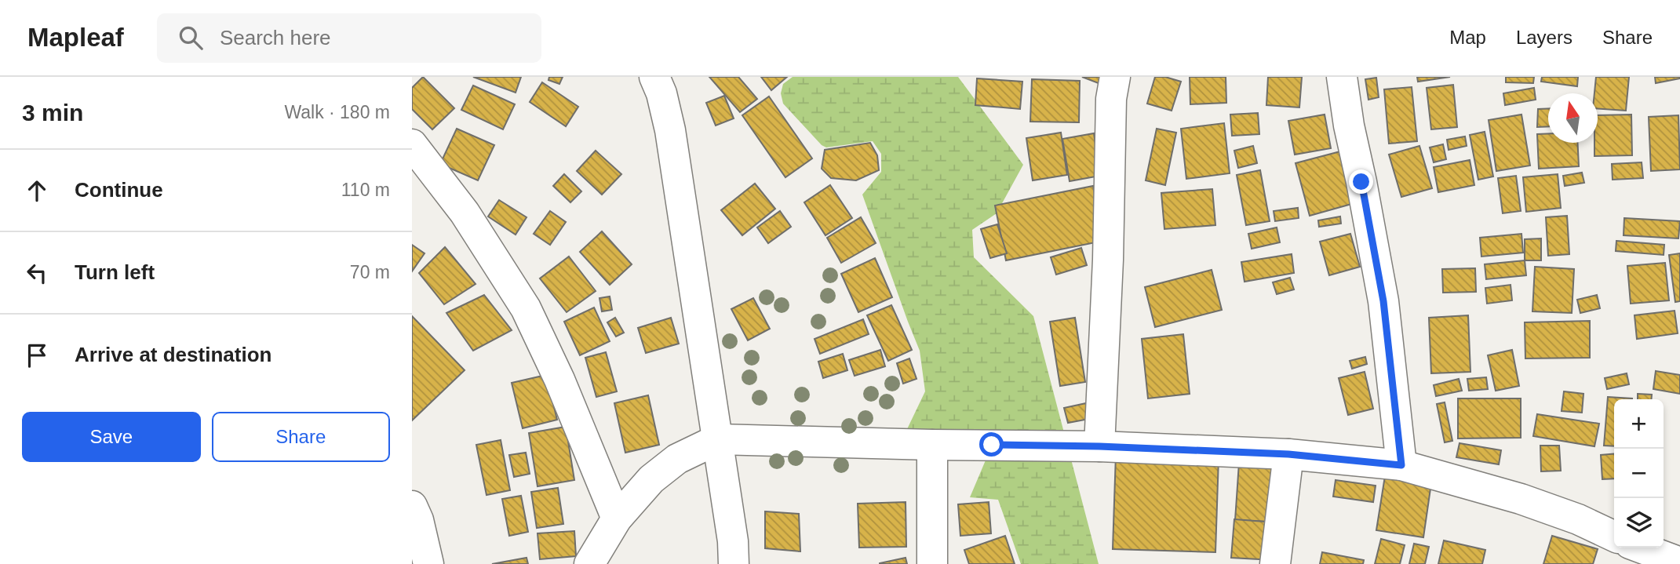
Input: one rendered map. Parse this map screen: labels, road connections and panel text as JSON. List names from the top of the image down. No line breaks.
{"north":"top","page":{"header":"Mapleaf","search":"Search here","nav":["Map","Layers","Share"],"heading":["3 min","Walk · 180 m"],"list":[["Continue","110 m"],["Turn left","70 m"],"Arrive at destination"],"buttons":["Save","Share"],"map_buttons":["+","−"]}}
